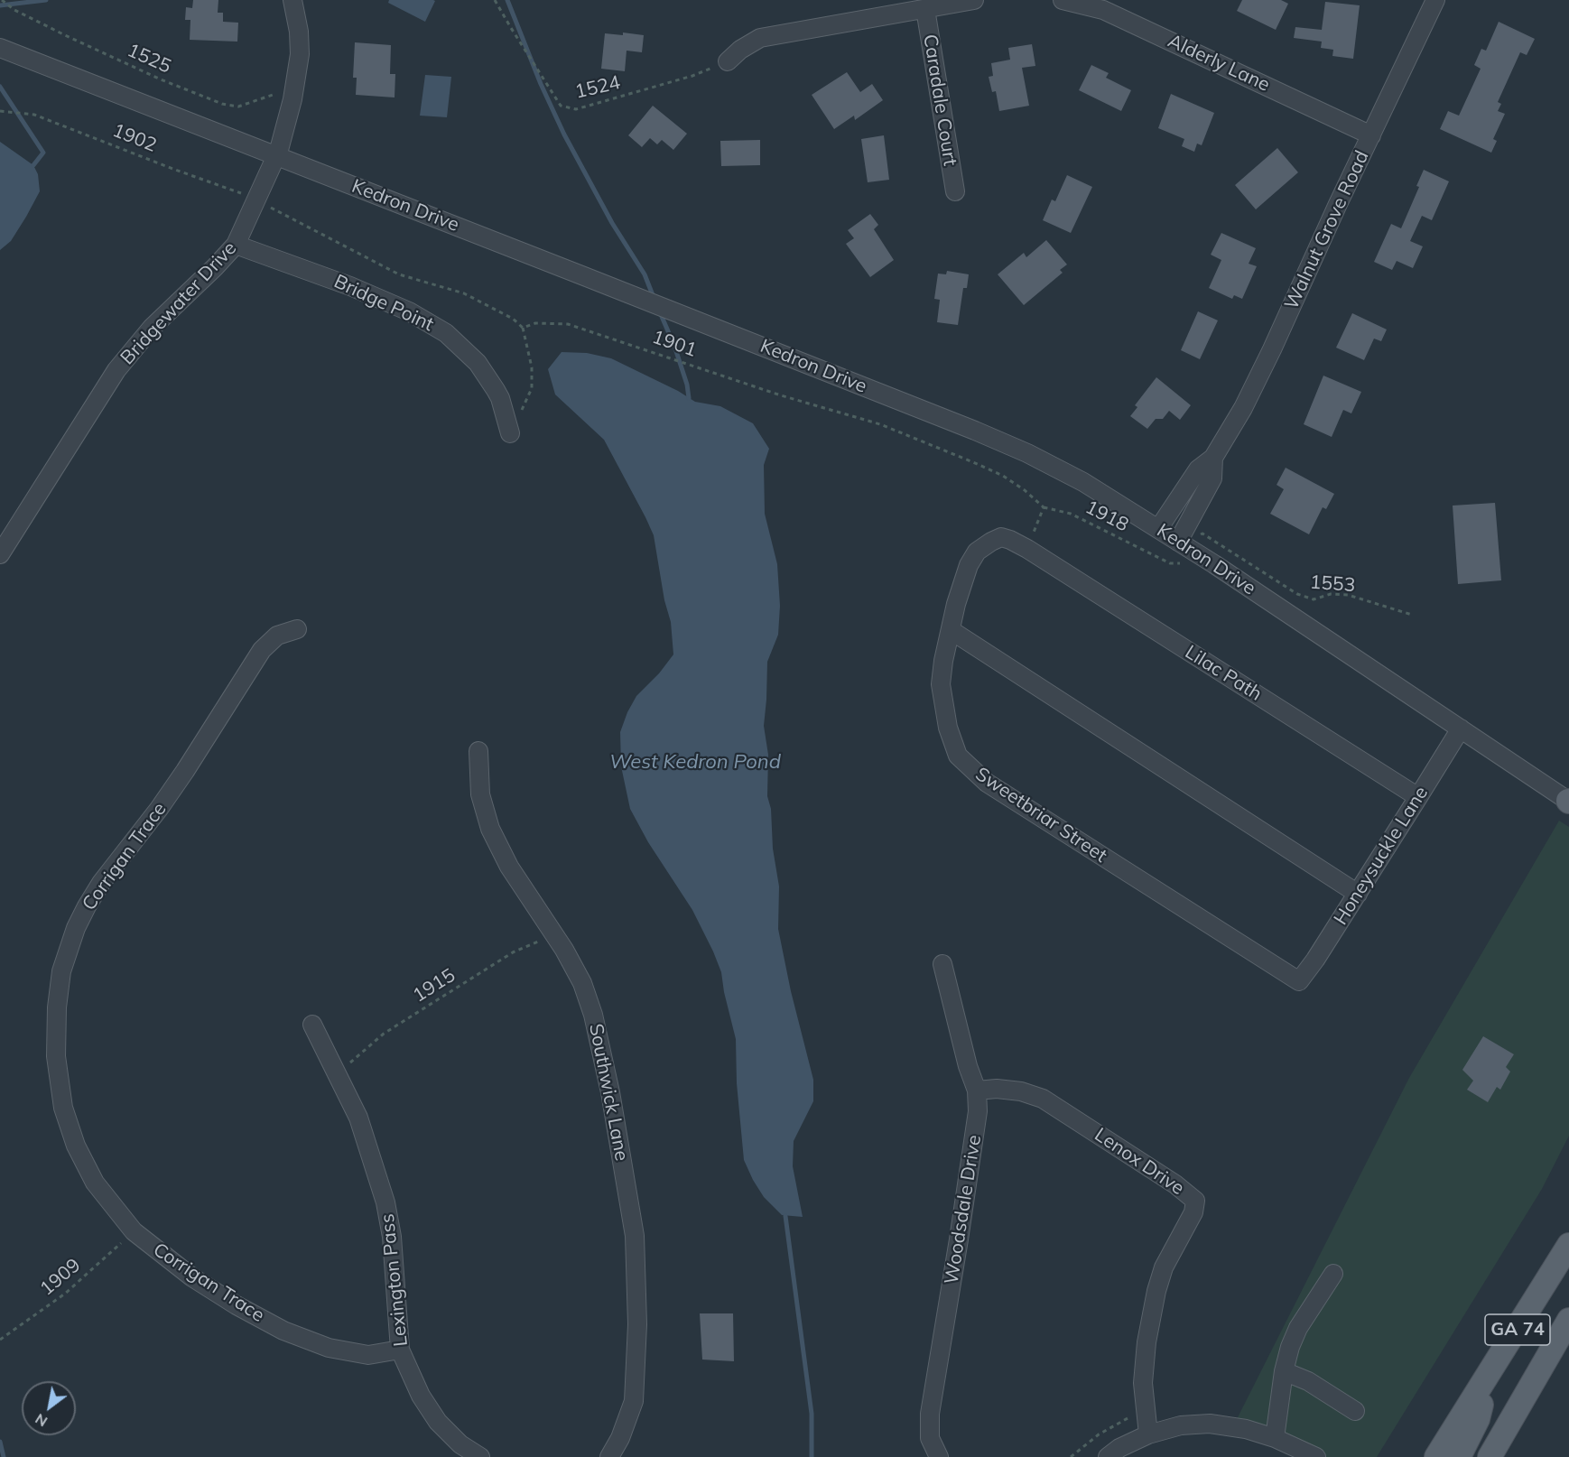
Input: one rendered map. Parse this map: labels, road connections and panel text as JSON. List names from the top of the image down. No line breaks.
{"streets":{"main road":["GA 74"],"street":["Alderly Lane","Caradale Court","Kedron Drive","Walnut Grove Road","Bridgewater Drive","Bridge Point","Lilac Path","Sweetbriar Street","Honeysuckle Lane","Corrigan Trace","Southwick Lane","Lenox Drive","Woodsdale Drive","Lexington Pass"],"path":["1525","1524","1902","1901","1918","1553","1915","1909"]},"crossings":[["1525","Bridgewater Drive"],["Alderly Lane","Walnut Grove Road"],["1902","Bridgewater Drive"],["Kedron Drive","Walnut Grove Road"],["Kedron Drive","Bridgewater Drive"],["Kedron Drive","1918"],["Kedron Drive","Honeysuckle Lane"],["Walnut Grove Road","1918"],["Bridgewater Drive","Bridge Point"],["1901","1918"],["1918","1553"],["Lilac Path","Sweetbriar Street"],["Lilac Path","Honeysuckle Lane"],["Sweetbriar Street","Honeysuckle Lane"],["Corrigan Trace","1909"],["Corrigan Trace","Lexington Pass"],["1915","Southwick Lane"],["1915","Lexington Pass"],["Lenox Drive","Woodsdale Drive"]],"water":["West Kedron Pond"],"north":"bottom left"}
